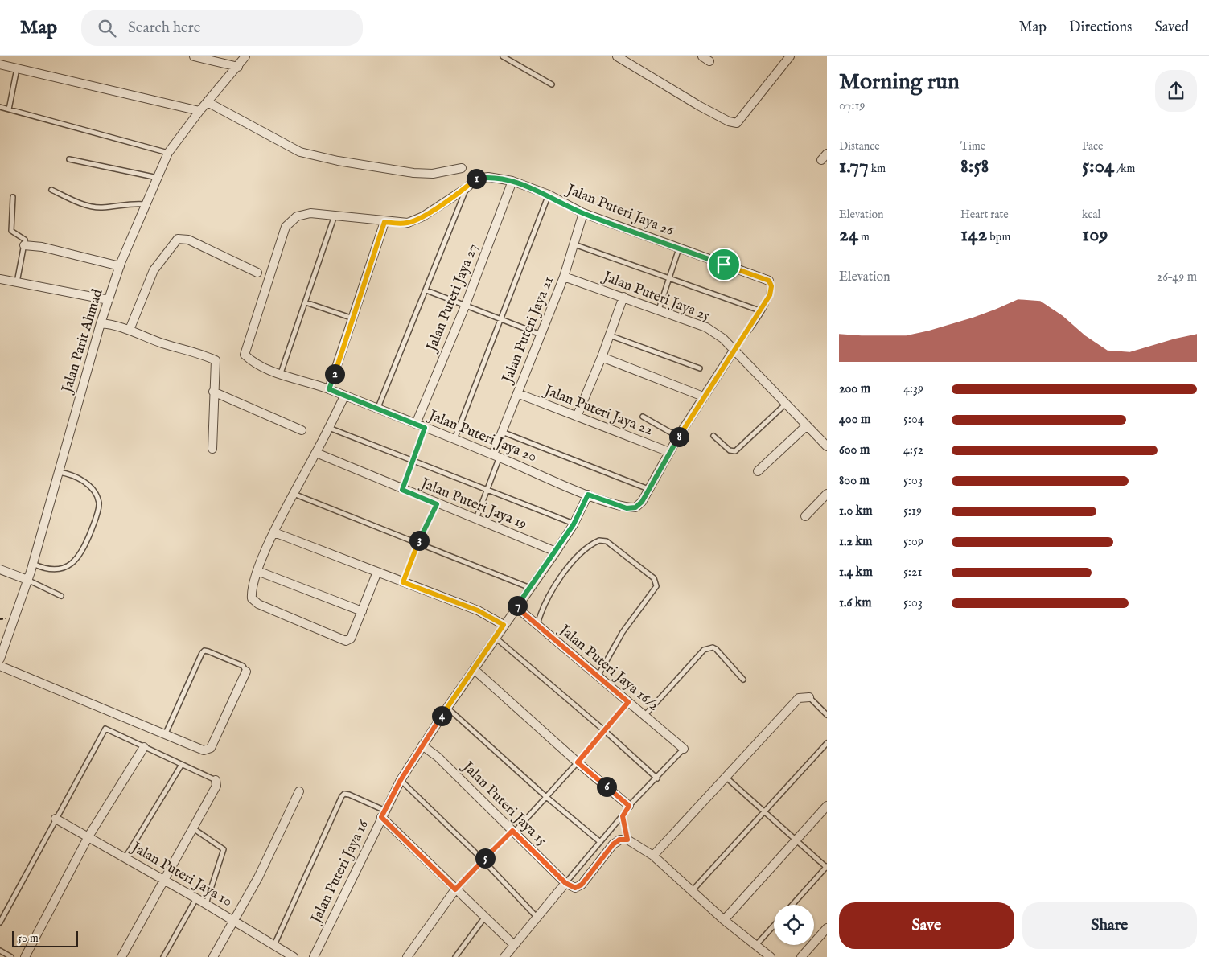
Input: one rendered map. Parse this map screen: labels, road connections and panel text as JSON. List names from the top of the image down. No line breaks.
{"streets":{"street":["Jalan Puteri Jaya 26","Jalan Puteri Jaya 25","Jalan Puteri Jaya 27","Jalan Puteri Jaya 21","Jalan Parit Ahmad","Jalan Puteri Jaya 22","Jalan Puteri Jaya 20","Jalan Puteri Jaya 19","Jalan Puteri Jaya 16/2","Jalan Puteri Jaya 15","Jalan Puteri Jaya 16","Jalan Puteri Jaya 10"]},"crossings":[["Jalan Puteri Jaya 26","Jalan Puteri Jaya 27"],["Jalan Puteri Jaya 26","Jalan Puteri Jaya 21"],["Jalan Puteri Jaya 26","Jalan Puteri Jaya 20"],["Jalan Puteri Jaya 25","Jalan Puteri Jaya 21"],["Jalan Puteri Jaya 27","Jalan Puteri Jaya 20"],["Jalan Puteri Jaya 21","Jalan Puteri Jaya 22"],["Jalan Puteri Jaya 21","Jalan Puteri Jaya 20"],["Jalan Puteri Jaya 20","Jalan Puteri Jaya 16"],["Jalan Puteri Jaya 19","Jalan Puteri Jaya 16"],["Jalan Puteri Jaya 16/2","Jalan Puteri Jaya 16"],["Jalan Puteri Jaya 15","Jalan Puteri Jaya 16"]],"scale_bar":"50 m","page":{"header":"Map","search":"Search here","nav":["Map","Directions","Saved"],"heading":["Morning run","07:19"],"stats":[["Distance","1.77 km"],["Time","8:58"],["Pace","5:04 /km"],["Elevation","24 m"],["Heart rate","142 bpm"],["kcal","109"]],"pins":["1","2","8","3","7","4","6","5"],"chart":["Elevation","26–49 m"],"list":[{"name":"200 m","note":"4:39"},{"name":"400 m","note":"5:04"},{"name":"600 m","note":"4:52"},{"name":"800 m","note":"5:03"},{"name":"1.0 km","note":"5:19"},{"name":"1.2 km","note":"5:09"},{"name":"1.4 km","note":"5:21"},{"name":"1.6 km","note":"5:03"}],"buttons":["Save","Share"],"scale":"50 m"}}
